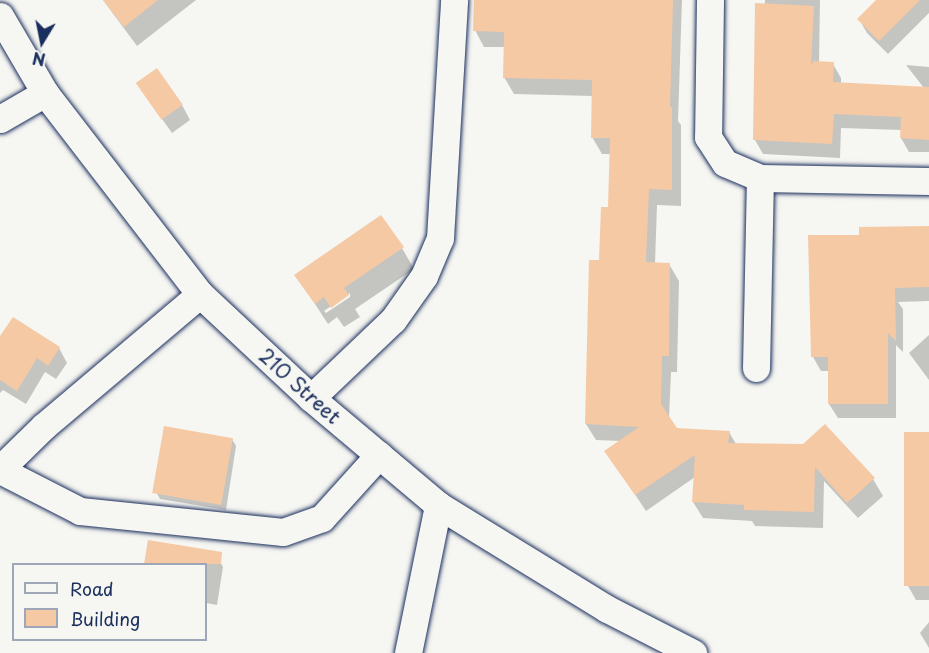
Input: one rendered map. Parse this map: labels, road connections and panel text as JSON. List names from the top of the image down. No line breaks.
{"streets":{"street":["210 Street"]},"legend":["Road","Building"],"north":"bottom"}
